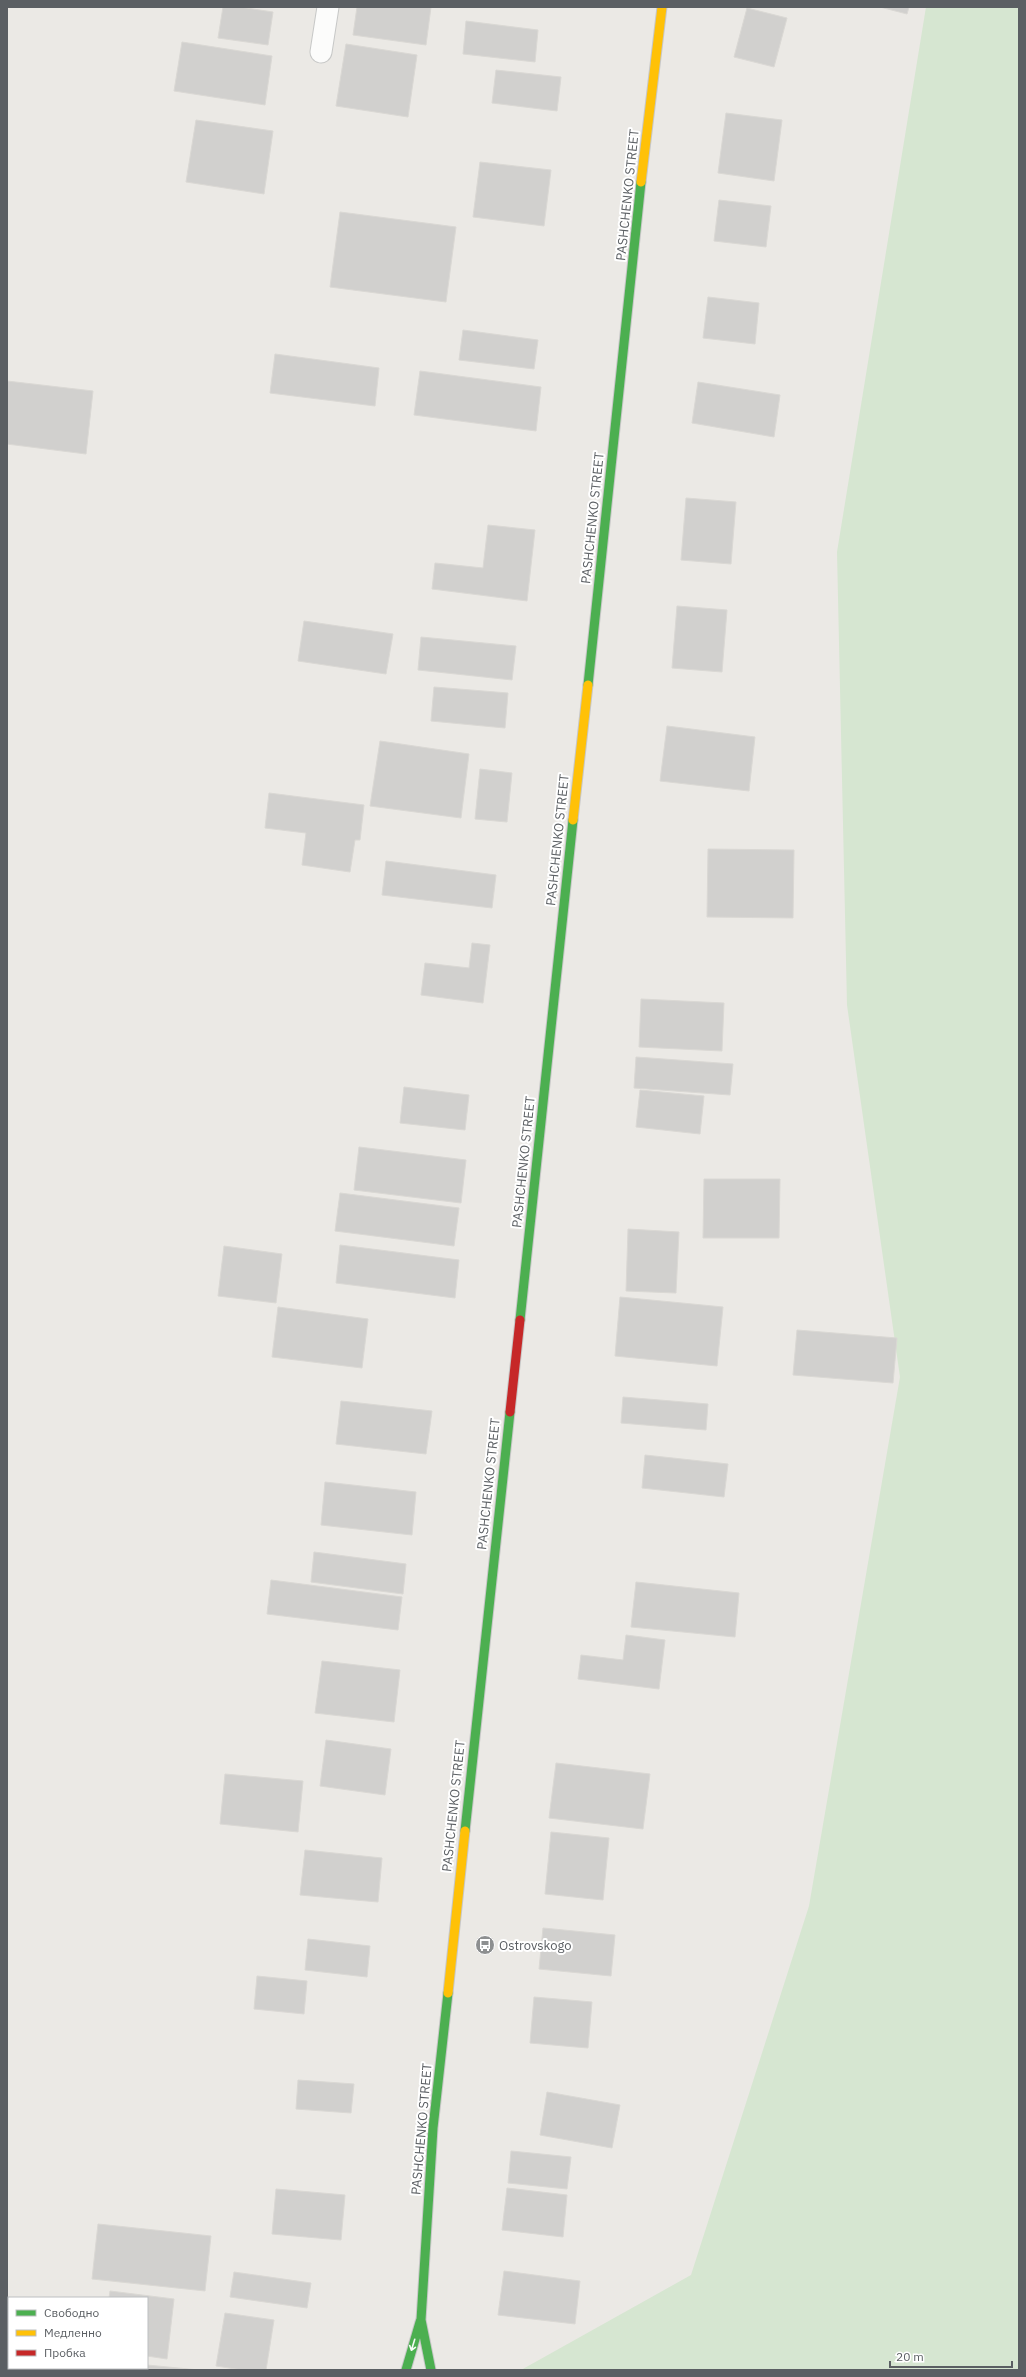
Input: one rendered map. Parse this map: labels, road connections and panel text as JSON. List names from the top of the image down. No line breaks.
{"streets":{"street":["PASHCHENKO STREET"]},"places":{"bus stop":["Ostrovskogo"]},"legend":["Свободно","Медленно","Пробка"],"scale_bar":"20 m"}
